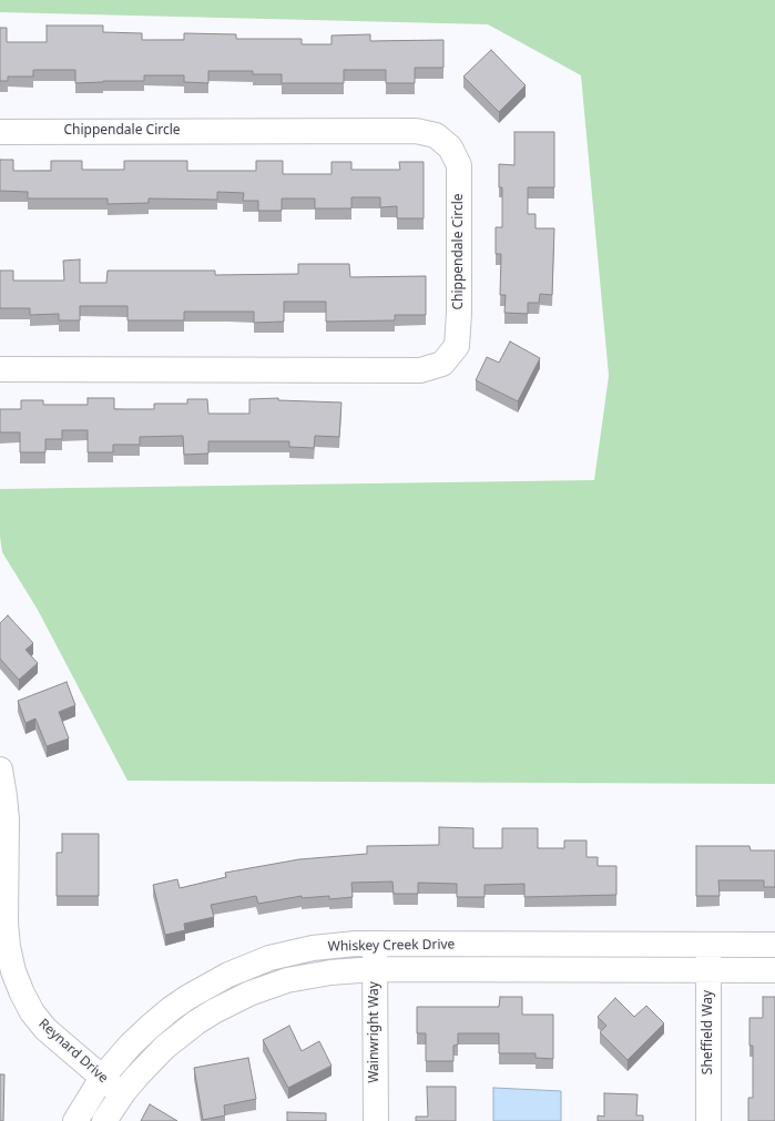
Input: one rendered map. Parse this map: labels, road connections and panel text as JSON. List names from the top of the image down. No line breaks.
{"streets":{"street":["Chippendale Circle","Whiskey Creek Drive","Wainwright Way","Sheffield Way","Reynard Drive"]},"crossings":[["Whiskey Creek Drive","Wainwright Way"],["Whiskey Creek Drive","Sheffield Way"],["Whiskey Creek Drive","Reynard Drive"]]}
